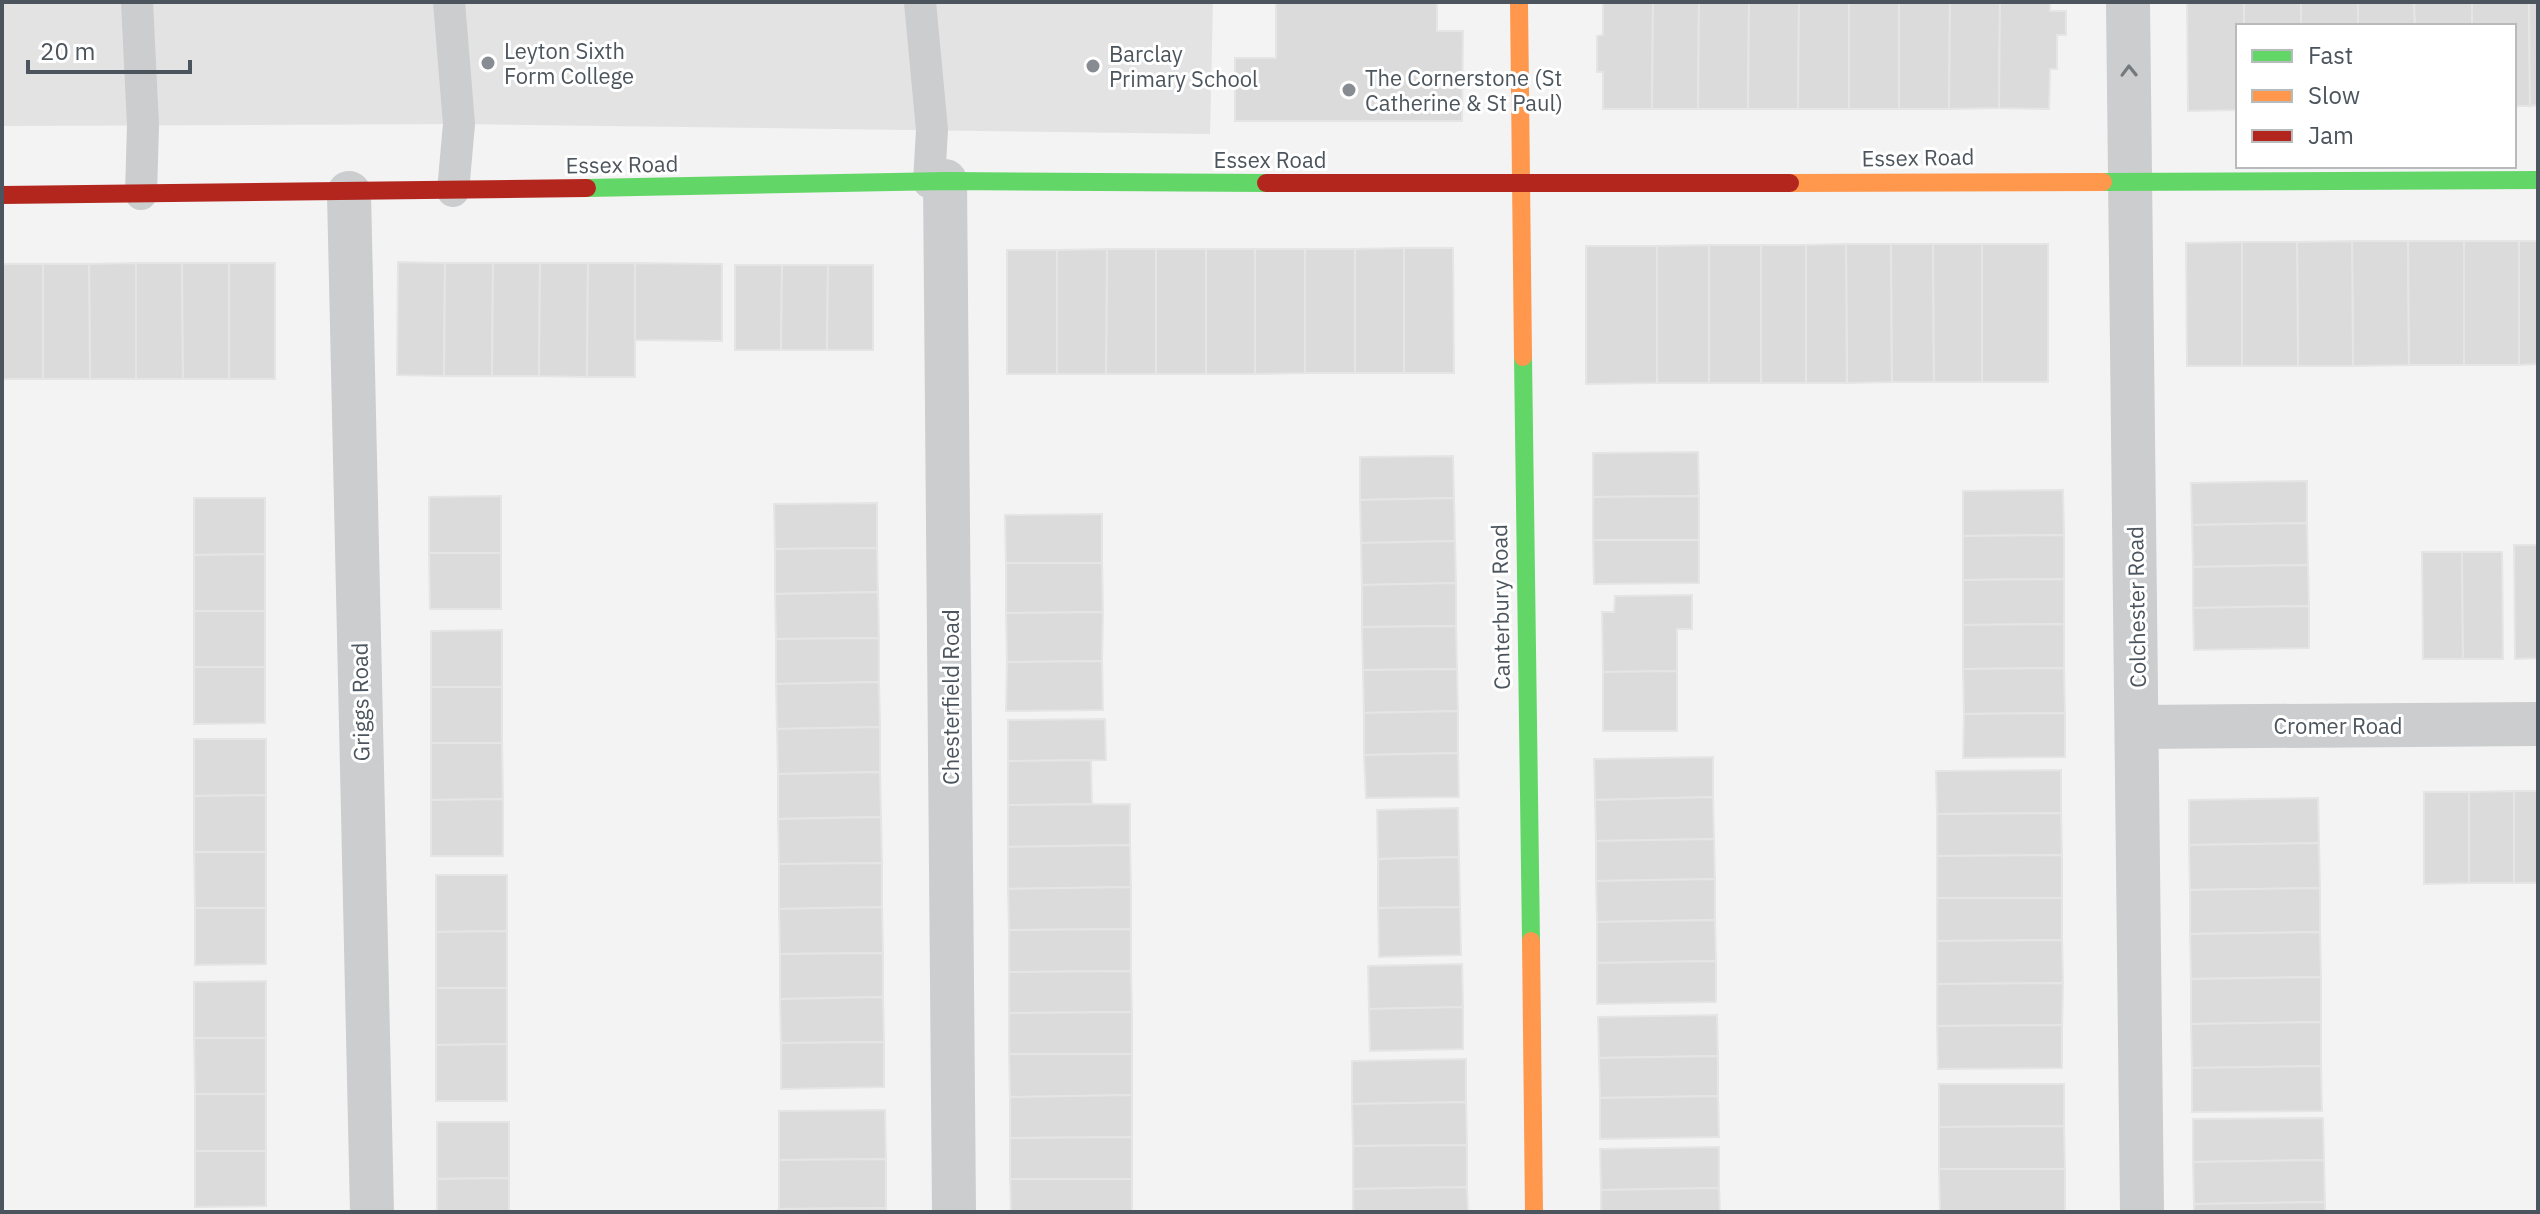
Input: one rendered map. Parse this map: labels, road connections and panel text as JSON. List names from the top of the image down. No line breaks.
{"streets":{"street":["Essex Road","Canterbury Road","Colchester Road","Chesterfield Road","Griggs Road","Cromer Road"]},"crossings":[["Essex Road","Canterbury Road"],["Essex Road","Colchester Road"],["Essex Road","Chesterfield Road"],["Essex Road","Griggs Road"],["Colchester Road","Cromer Road"]],"places":["Leyton Sixth Form College","Barclay Primary School","The Cornerstone (St Catherine & St Paul)"],"legend":["Fast","Slow","Jam"],"scale_bar":"20 m"}
